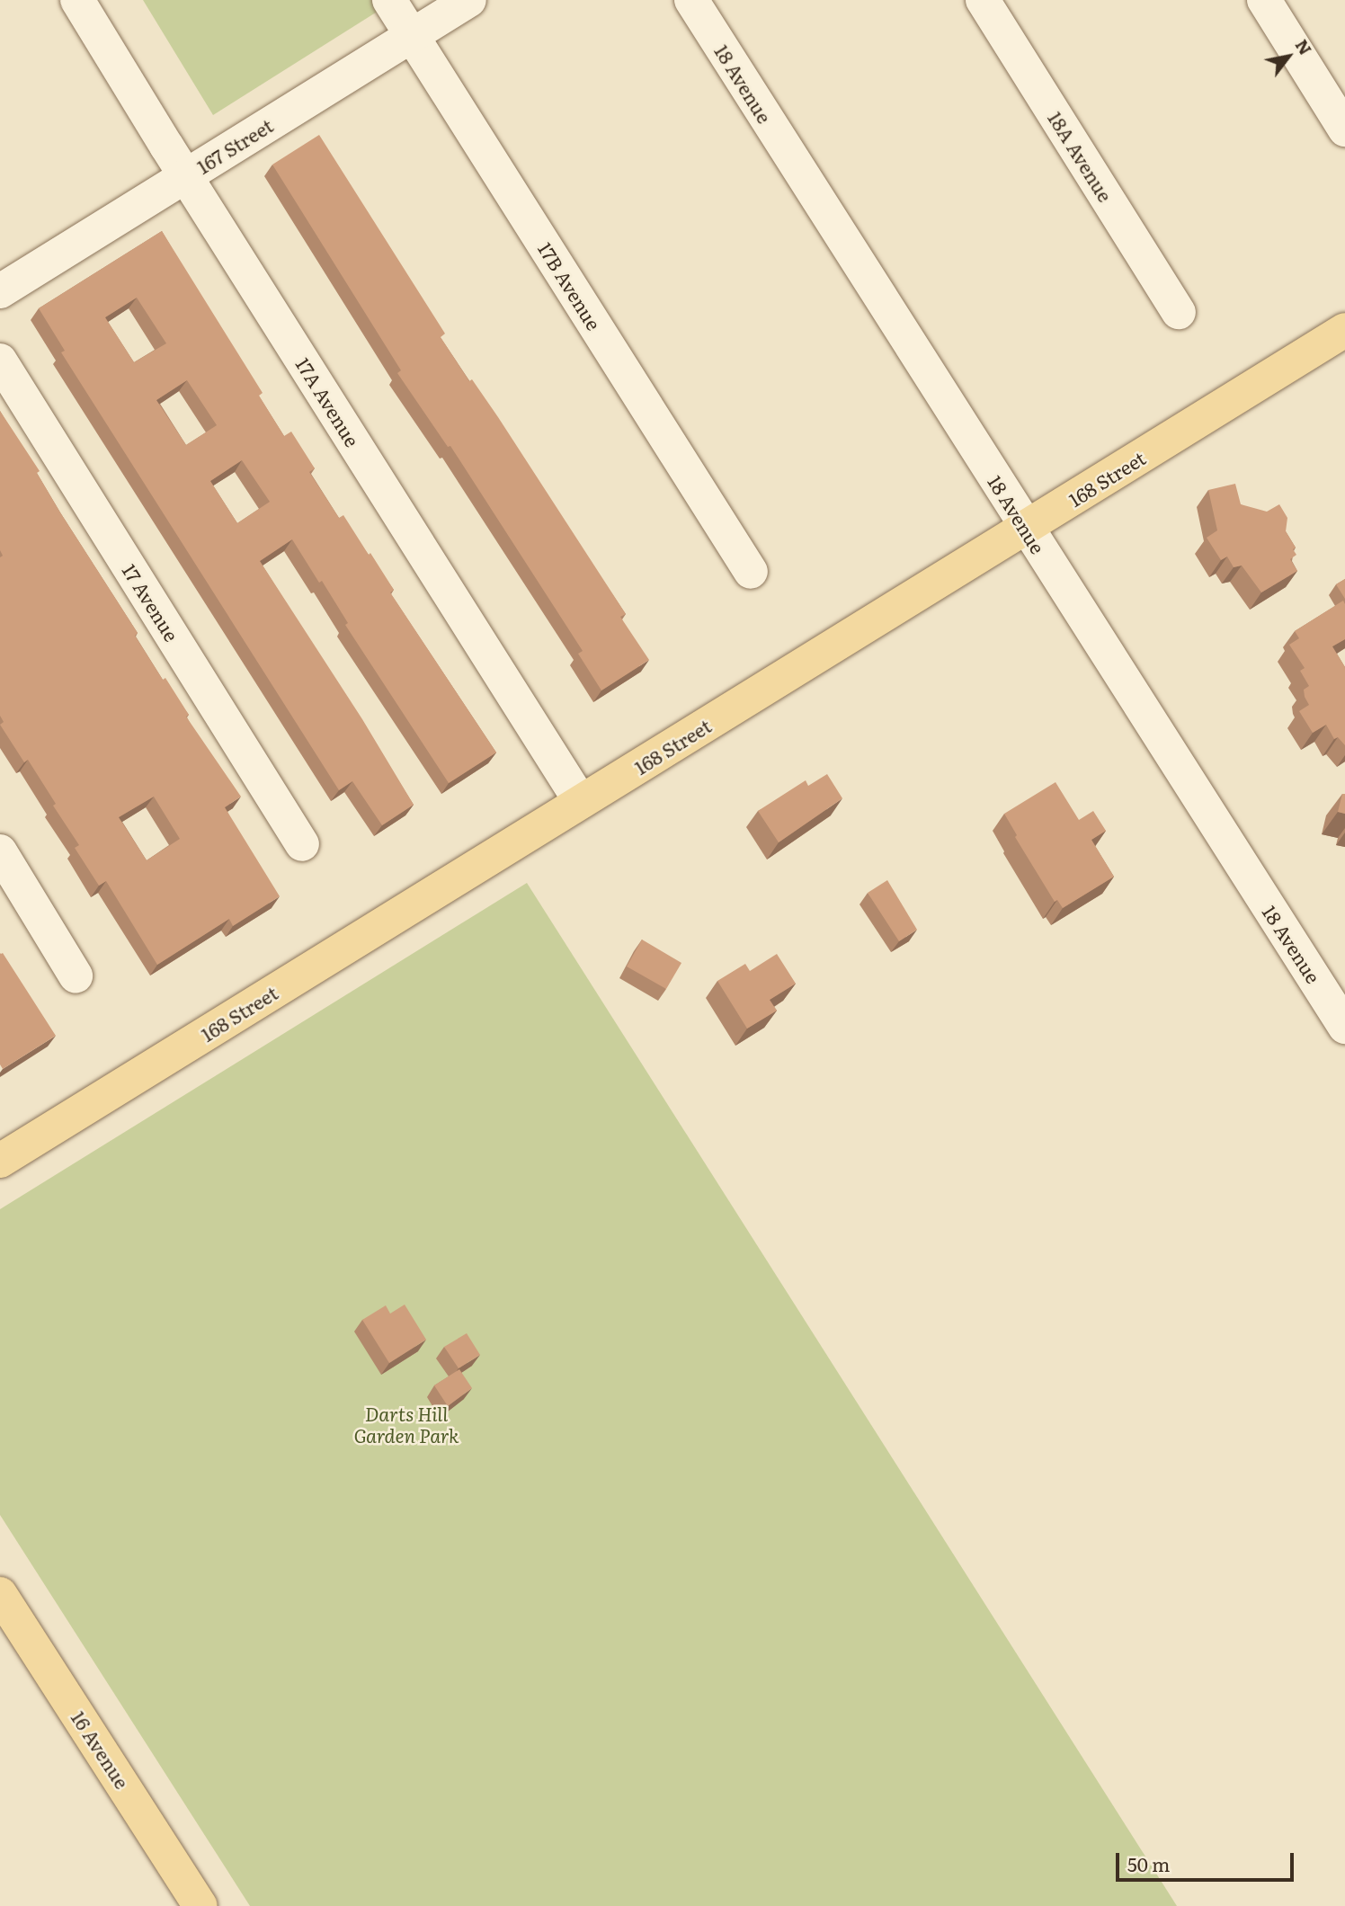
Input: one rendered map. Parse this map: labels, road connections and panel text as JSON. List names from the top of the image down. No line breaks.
{"streets":{"main road":["168 Street","16 Avenue"],"street":["18 Avenue","167 Street","18A Avenue","17B Avenue","17A Avenue","17 Avenue"]},"crossings":[["18 Avenue","168 Street"],["167 Street","17B Avenue"],["167 Street","17A Avenue"],["17A Avenue","168 Street"]],"parks":["Darts Hill Garden Park"],"scale_bar":"50 m","north":"top right"}
